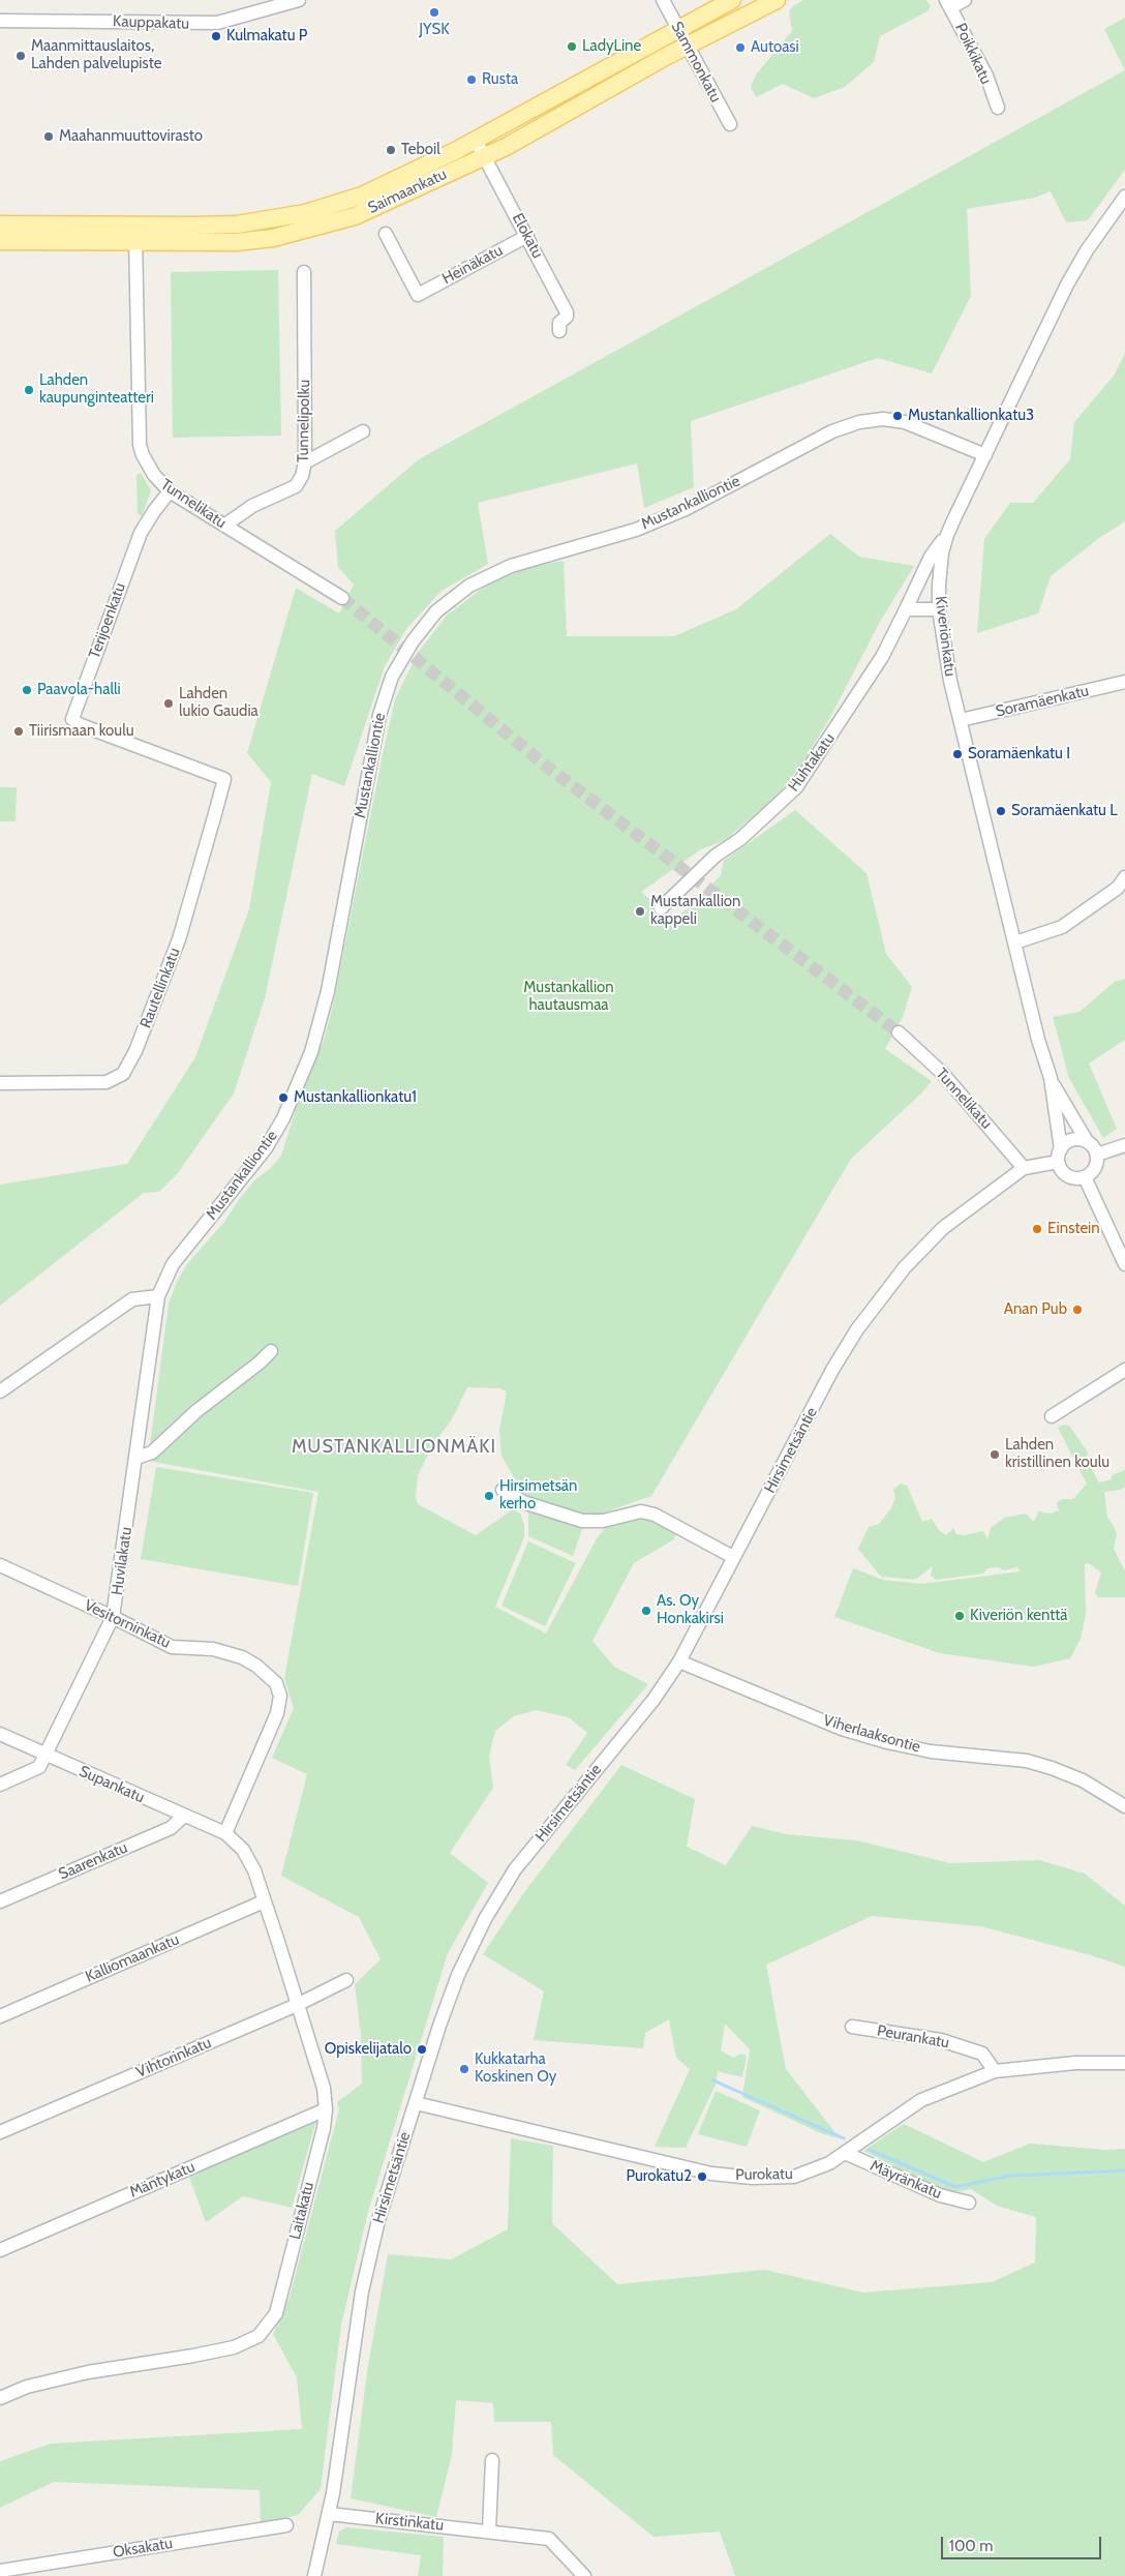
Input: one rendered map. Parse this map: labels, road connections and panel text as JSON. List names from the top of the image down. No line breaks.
{"streets":{"main road":["Saimaankatu"],"street":["Kauppakatu","Poikkikatu","Sammonkatu","Elokatu","Heinäkatu","Tunnelipolku","Mustankalliontie","Tunnelikatu","Terijoenkatu","Kiveriönkatu","Soramäenkatu","Huhtakatu","Rautellinkatu","Hirsimetsäntie","Huvilakatu","Vesitorninkatu","Viherlaaksontie","Supankatu","Saarenkatu","Kalliomaankatu","Peurankatu","Vihtorinkatu","Purokatu","Mäntykatu","Mäyränkatu","Laitakatu","Kirstinkatu","Oksakatu"]},"crossings":[["Sammonkatu","Saimaankatu"],["Saimaankatu","Elokatu"],["Saimaankatu","Tunnelikatu"],["Elokatu","Heinäkatu"],["Tunnelipolku","Tunnelikatu"],["Mustankalliontie","Kiveriönkatu"],["Mustankalliontie","Huvilakatu"],["Tunnelikatu","Terijoenkatu"],["Tunnelikatu","Hirsimetsäntie"],["Terijoenkatu","Rautellinkatu"],["Kiveriönkatu","Soramäenkatu"],["Kiveriönkatu","Huhtakatu"],["Kiveriönkatu","Hirsimetsäntie"],["Hirsimetsäntie","Viherlaaksontie"],["Hirsimetsäntie","Purokatu"],["Hirsimetsäntie","Kirstinkatu"],["Huvilakatu","Vesitorninkatu"],["Huvilakatu","Supankatu"],["Vesitorninkatu","Supankatu"],["Vesitorninkatu","Laitakatu"],["Supankatu","Saarenkatu"],["Supankatu","Laitakatu"],["Kalliomaankatu","Laitakatu"],["Peurankatu","Purokatu"],["Vihtorinkatu","Laitakatu"],["Purokatu","Mäyränkatu"],["Mäntykatu","Laitakatu"]],"districts":["MUSTANKALLIONMÄKI"],"parks":["Mustankallion hautausmaa"],"places":["JYSK","Kulmakatu P","LadyLine","Autoasi","Maanmittauslaitos, Lahden palvelupiste","Rusta","Maahanmuuttovirasto","Teboil","Lahden kaupunginteatteri","Mustankallionkatu3","Paavola-halli","Lahden lukio Gaudia","Tiirismaan koulu","Soramäenkatu I","Soramäenkatu L","Mustankallion kappeli","Mustankallionkatu1","Einstein","Anan Pub","Lahden kristillinen koulu","Hirsimetsän kerho","As. Oy Honkakirsi","Kiveriön kenttä","Opiskelijatalo","Kukkatarha Koskinen Oy","Purokatu2"],"scale_bar":"100 m"}
